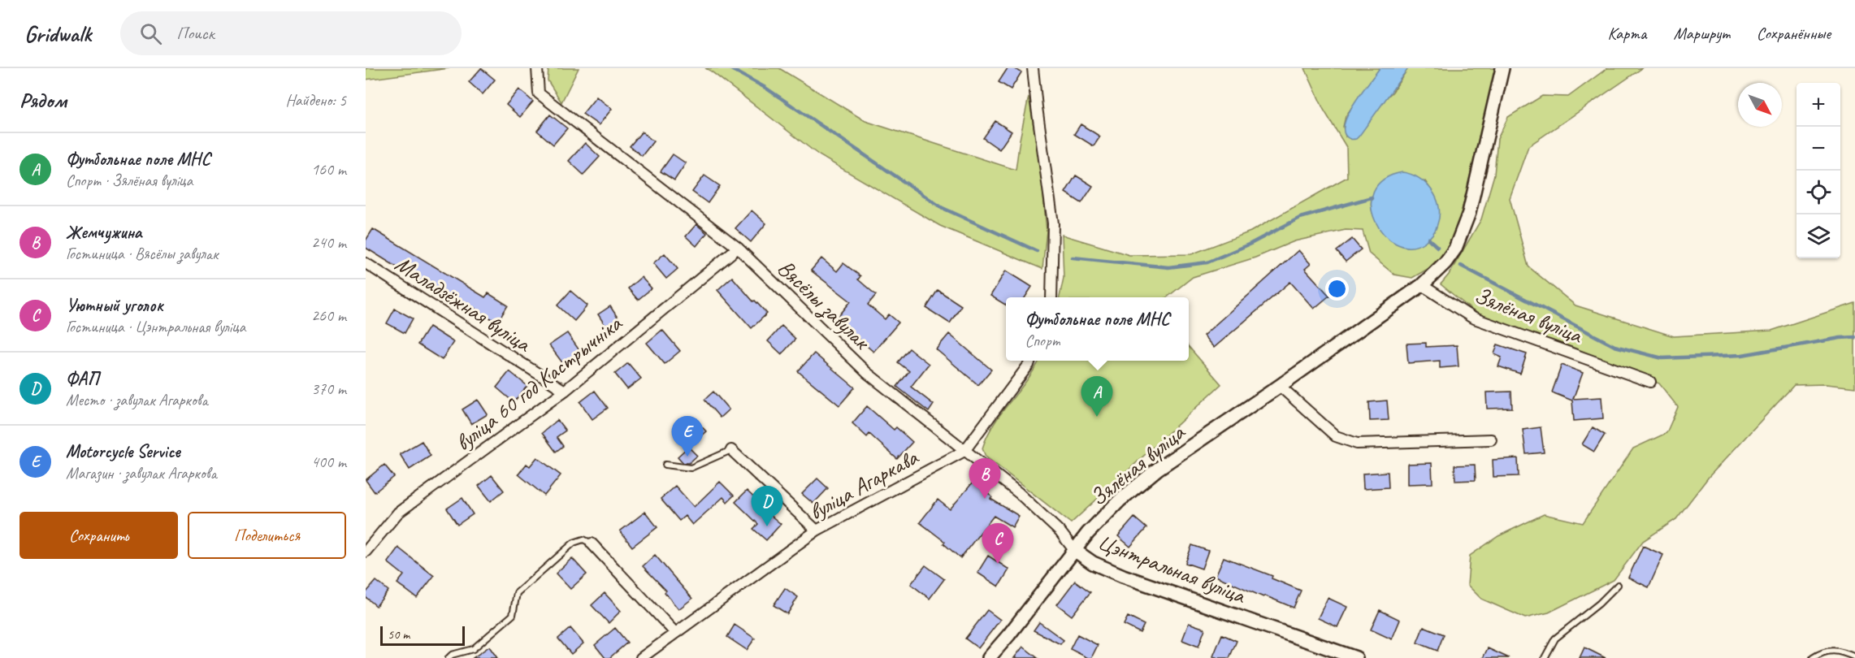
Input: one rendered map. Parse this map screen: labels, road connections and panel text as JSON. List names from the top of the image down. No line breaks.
{"streets":{"street":["Маладзёжная вуліца","Вясёлы завулак","Зялёная вуліца","вуліца 60 год Кастрычніка","вуліца Агаркава","Цэнтральная вуліца"]},"crossings":[["Маладзёжная вуліца","вуліца 60 год Кастрычніка"],["Вясёлы завулак","Зялёная вуліца"],["Вясёлы завулак","вуліца 60 год Кастрычніка"],["Вясёлы завулак","вуліца Агаркава"],["Вясёлы завулак","Цэнтральная вуліца"],["Зялёная вуліца","Цэнтральная вуліца"]],"scale_bar":"50 m","north":"bottom right","page":{"header":"Gridwalk","search":"Поиск","nav":["Карта","Маршрут","Сохранённые"],"heading":["Рядом","Найдено: 5"],"map_buttons":["+","−"],"list":[{"mark":"A","name":"Футбольнае поле МНС","note":"Спорт · Зялёная вуліца","value":"160 m"},{"mark":"B","name":"Жемчужина","note":"Гостиница · Вясёлы завулак","value":"240 m"},{"mark":"C","name":"Уютный уголок","note":"Гостиница · Цэнтральная вуліца","value":"260 m"},{"mark":"D","name":"ФАП","note":"Место · завулак Агаркова","value":"370 m"},{"mark":"E","name":"Motorcycle Service","note":"Магазин · завулак Агаркова","value":"400 m"}],"popup":["Футбольнае поле МНС","Спорт"],"pins":["A","E","B","D","C"],"buttons":["Сохранить","Поделиться"],"scale":"50 m"}}
